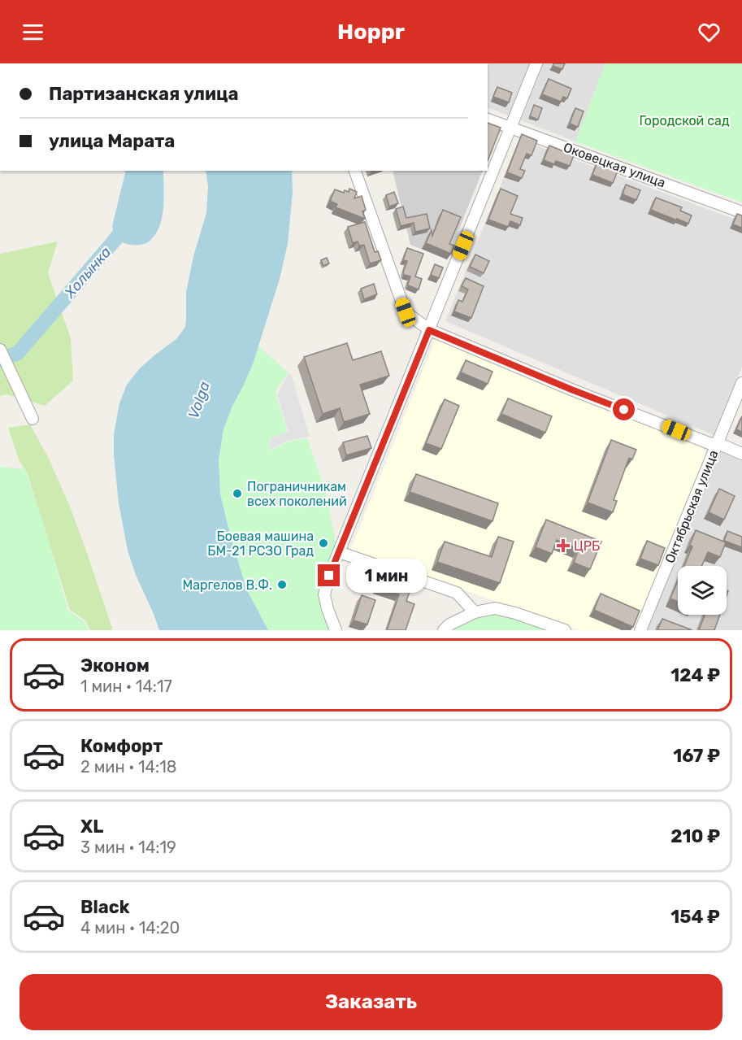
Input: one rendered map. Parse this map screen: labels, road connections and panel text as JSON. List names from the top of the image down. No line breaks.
{"streets":{"street":["Оковецкая улица","Октябрьская улица"]},"water":["Холынка","Volga"],"parks":["Городской сад"],"places":{"other":["Пограничникам всех поколений","Боевая машина БМ-21 РСЗО Град","Маргелов В.Ф."],"health":["ЦРБ"]},"page":{"header":"Hoppr","banner":["Партизанская улица","улица Марата"],"bubble":"1 мин","list":[{"name":"Эконом","note":"1 мин · 14:17","value":"124 ₽"},{"name":"Комфорт","note":"2 мин · 14:18","value":"167 ₽"},{"name":"XL","note":"3 мин · 14:19","value":"210 ₽"},{"name":"Black","note":"4 мин · 14:20","value":"154 ₽"}],"buttons":"Заказать"}}
